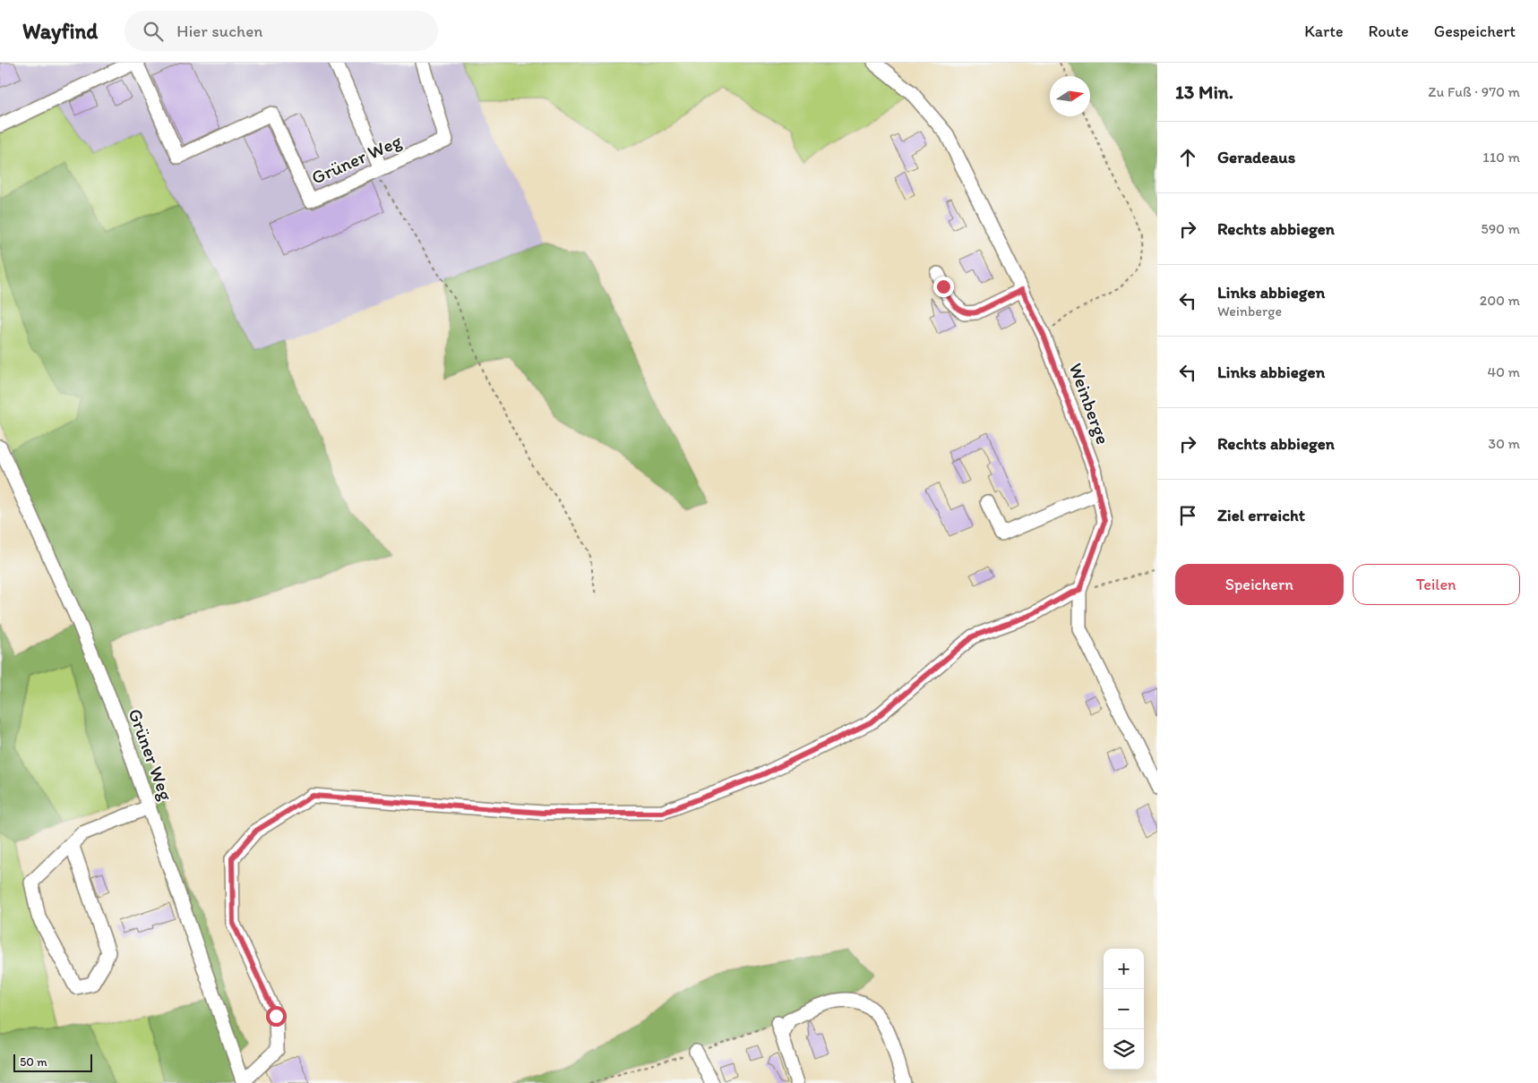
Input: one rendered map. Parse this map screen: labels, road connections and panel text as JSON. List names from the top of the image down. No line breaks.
{"streets":{"street":["Grüner Weg","Weinberge"]},"scale_bar":"50 m","north":"right","page":{"header":"Wayfind","search":"Hier suchen","nav":["Karte","Route","Gespeichert"],"heading":["13 Min.","Zu Fuß · 970 m"],"list":[["Geradeaus","110 m"],["Rechts abbiegen","590 m"],["Links abbiegen","Weinberge","200 m"],["Links abbiegen","40 m"],["Rechts abbiegen","30 m"],"Ziel erreicht"],"buttons":["Speichern","Teilen"],"map_buttons":["+","−"],"scale":"50 m"}}
